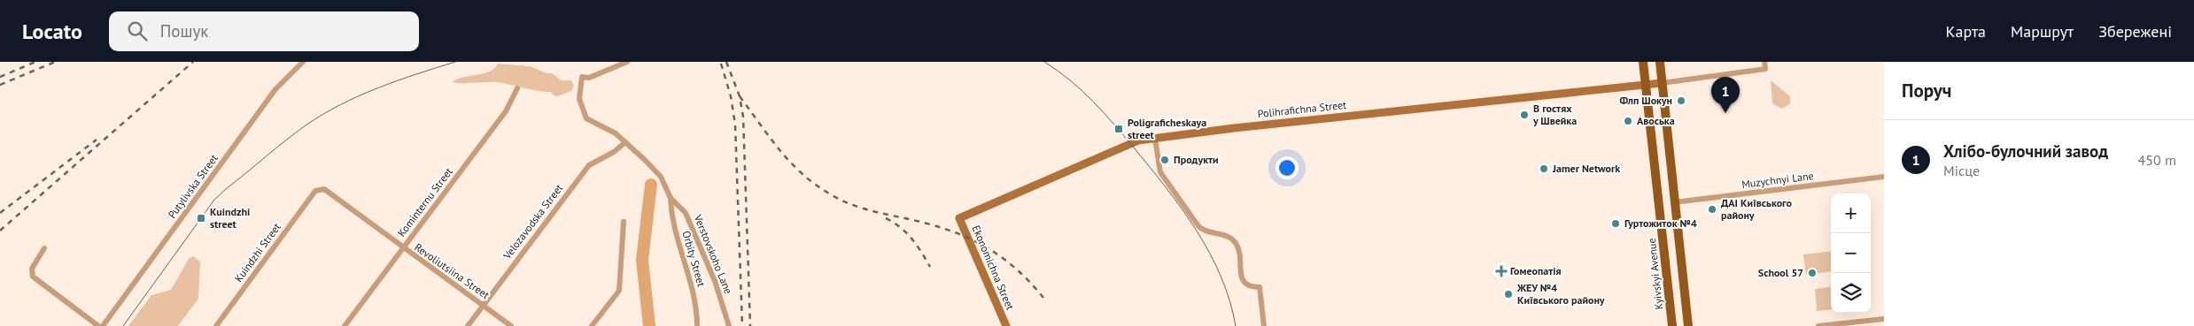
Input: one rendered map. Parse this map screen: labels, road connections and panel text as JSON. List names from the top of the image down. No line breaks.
{"streets":{"main road":["Kyivskyi Avenue"],"street":["Polihrafichna Street","Muzychnyi Lane","Putylivska Street","Kominternu Street","Velozavodska Street","Kuindzhi Street","Verstovskoho Lane","Orbity Street","Ekonomichna Street","Revoliutsiina Street"]},"crossings":[["Polihrafichna Street","Ekonomichna Street"],["Polihrafichna Street","Kyivskyi Avenue"],["Kominternu Street","Revoliutsiina Street"],["Velozavodska Street","Verstovskoho Lane"],["Velozavodska Street","Revoliutsiina Street"],["Kuindzhi Street","Revoliutsiina Street"],["Verstovskoho Lane","Orbity Street"]],"places":{"other":["Флп Шокун","В гостях у Швейка","Авоська","Продукти","Jamer Network","ДАІ Київського району","Гуртожиток №4","School 57","ЖЕУ №4 Київського району"],"transit":["Poligraficheskaya street","Kuindzhi street"],"health":["Гомеопатія"]},"page":{"header":"Locato","search":"Пошук","nav":["Карта","Маршрут","Збережені"],"heading":"Поруч","pins":"1","list":[{"mark":"1","name":"Хлібо-булочний завод","note":"Місце","value":"450 m"}],"map_buttons":["+","−"]}}
